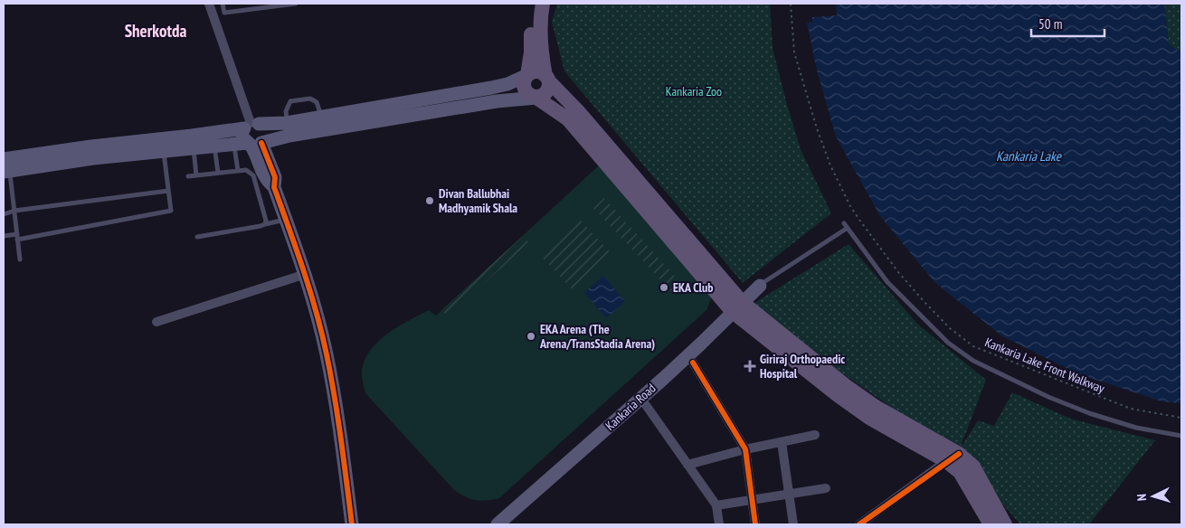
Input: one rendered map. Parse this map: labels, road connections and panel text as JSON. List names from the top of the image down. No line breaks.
{"streets":{"main road":["Kankaria Road"],"path":["Kankaria Lake Front Walkway"]},"districts":["Sherkotda"],"water":["Kankaria Lake"],"parks":["Kankaria Zoo"],"places":{"other":["Divan Ballubhai Madhyamik Shala","EKA Club","EKA Arena (The Arena/TransStadia Arena)"],"health":["Giriraj Orthopaedic Hospital"]},"scale_bar":"50 m","north":"left"}
